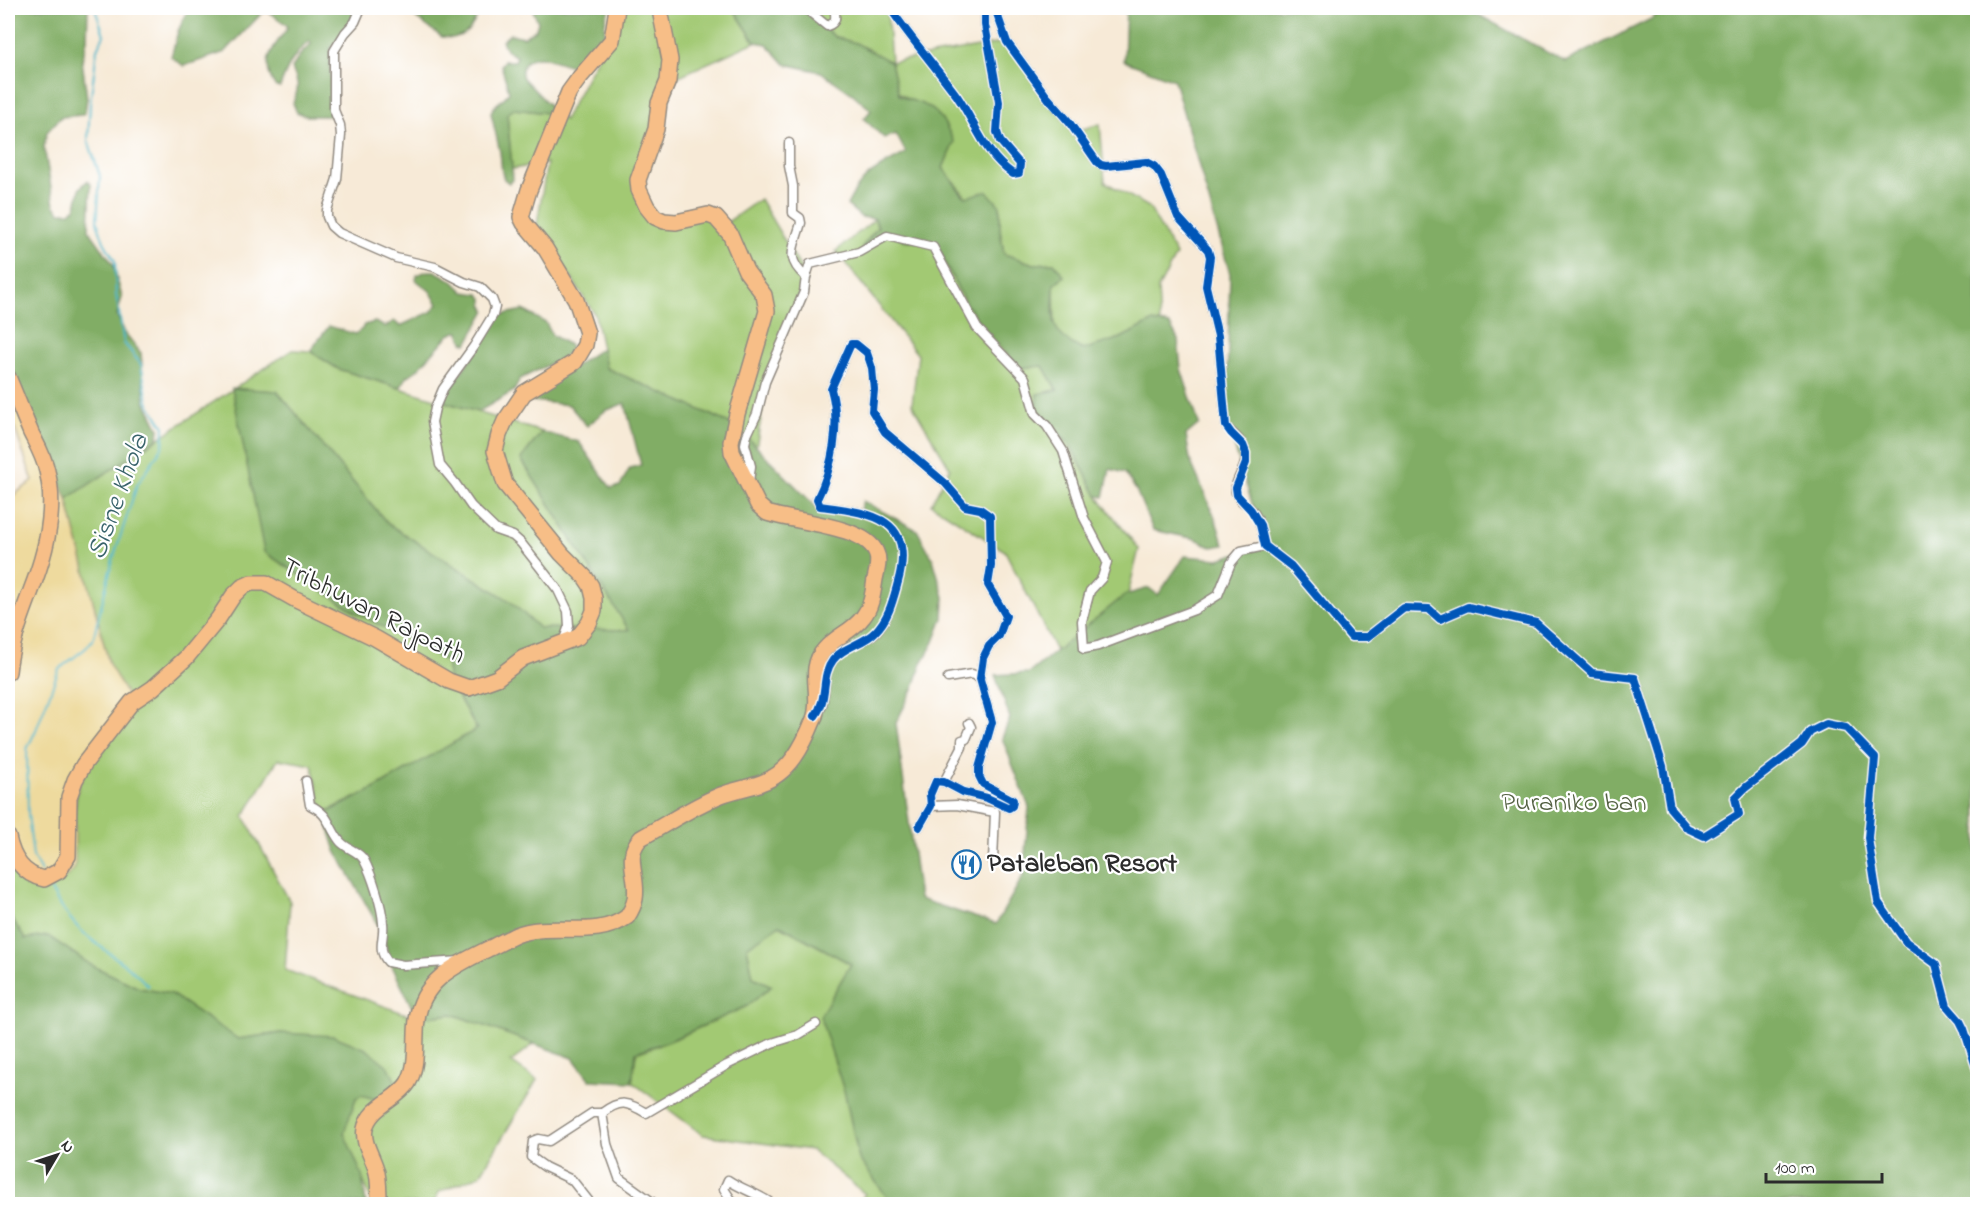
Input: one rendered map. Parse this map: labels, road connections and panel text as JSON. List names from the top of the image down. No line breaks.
{"streets":{"highway":["Tribhuvan Rajpath"]},"water":["Sisne Khola"],"parks":["Puraniko ban"],"places":{"restaurant":["Pataleban Resort"]},"scale_bar":"100 m","north":"top right"}
